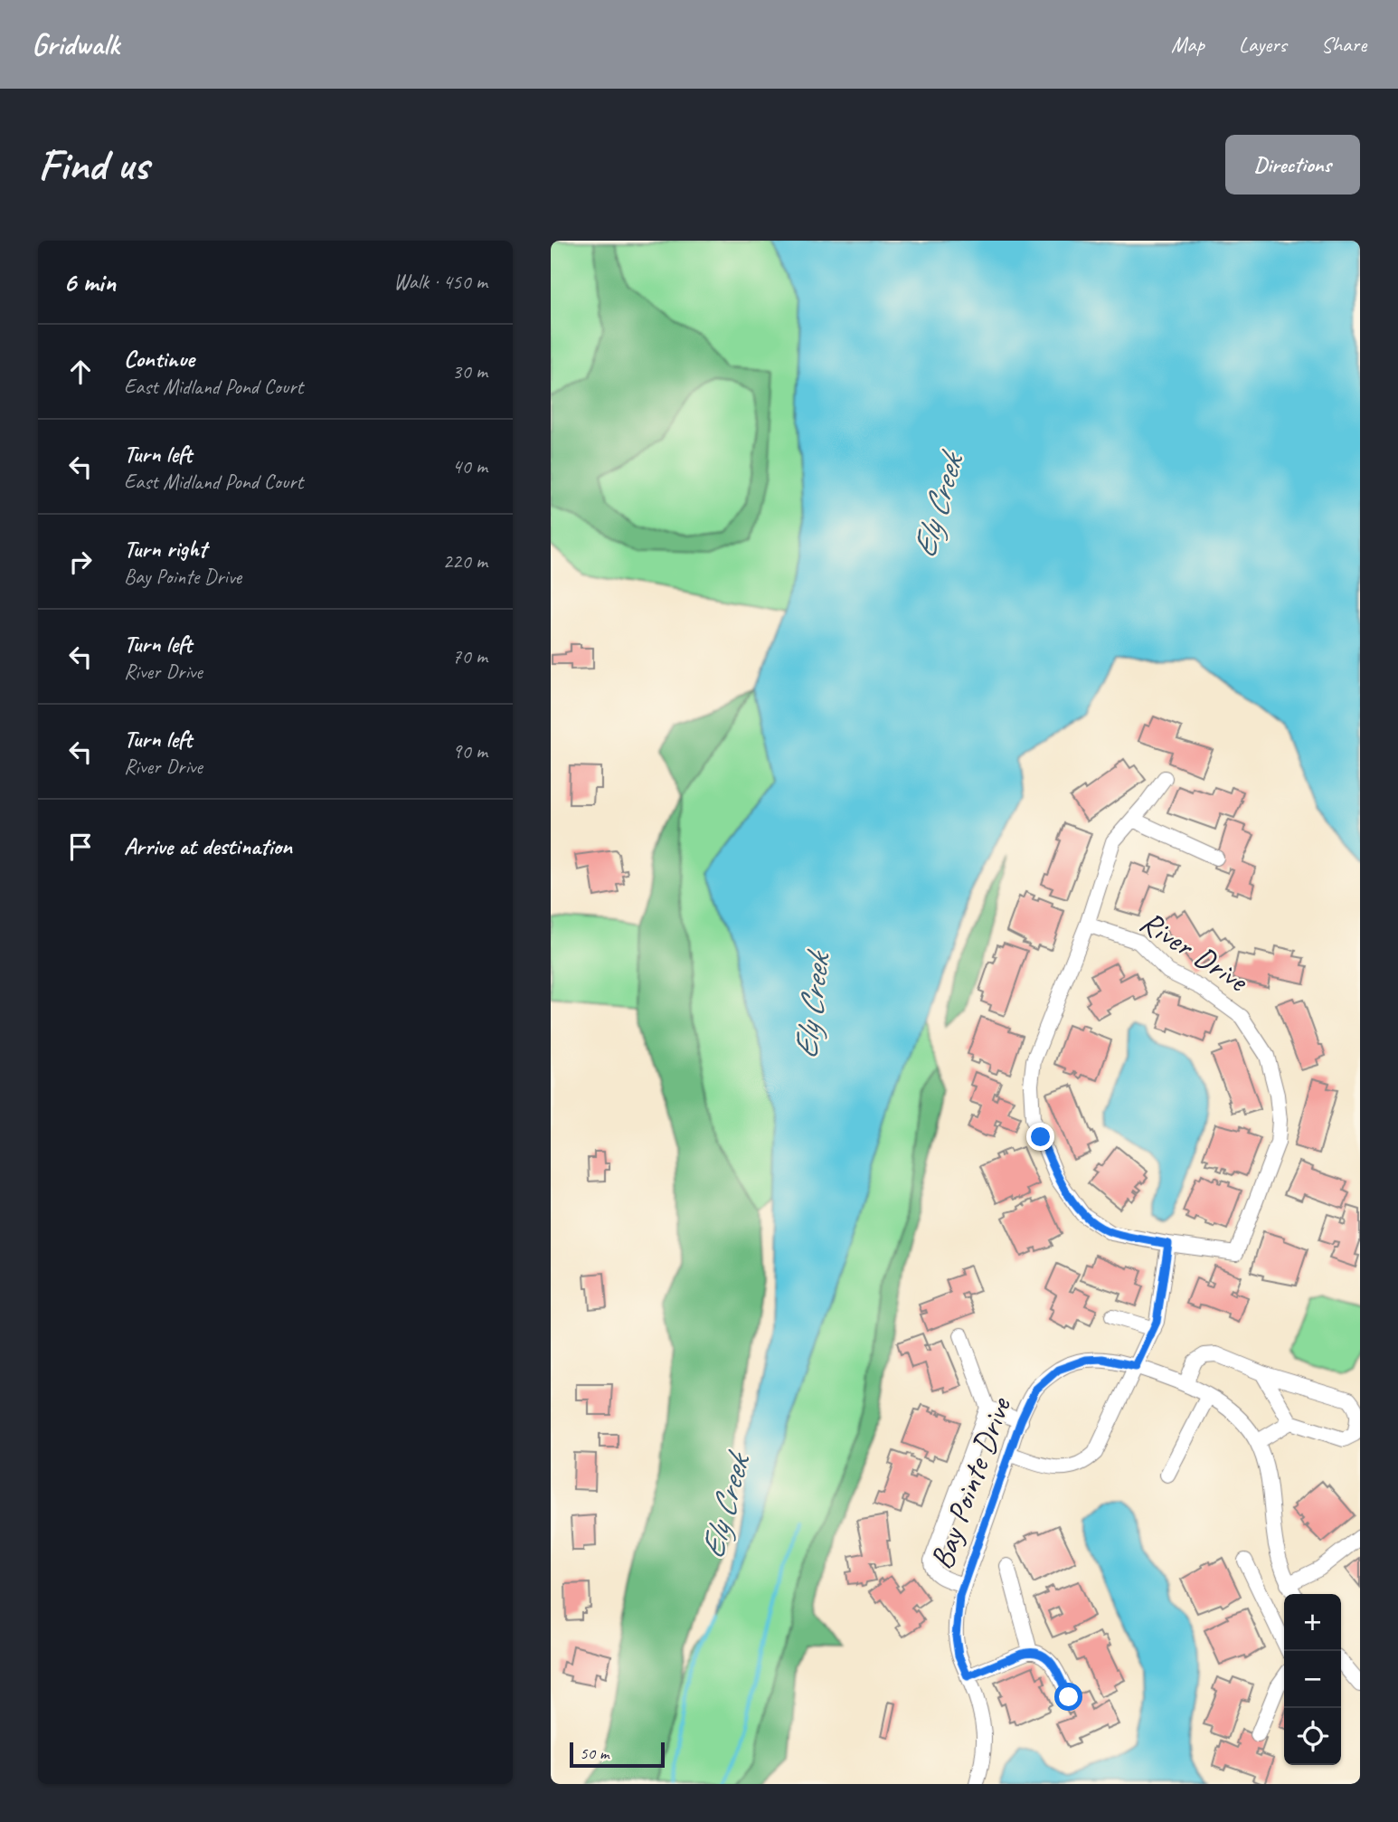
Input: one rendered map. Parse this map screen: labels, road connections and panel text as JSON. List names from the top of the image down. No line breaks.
{"streets":{"street":["River Drive","Bay Pointe Drive"]},"water":["Ely Creek"],"scale_bar":"50 m","page":{"header":"Gridwalk","nav":["Map","Layers","Share"],"buttons":"Directions","title":"Find us","heading":["6 min","Walk · 450 m"],"list":[["Continue","East Midland Pond Court","30 m"],["Turn left","East Midland Pond Court","40 m"],["Turn right","Bay Pointe Drive","220 m"],["Turn left","River Drive","70 m"],["Turn left","River Drive","90 m"],"Arrive at destination"],"map_buttons":["+","−"],"scale":"50 m"}}
